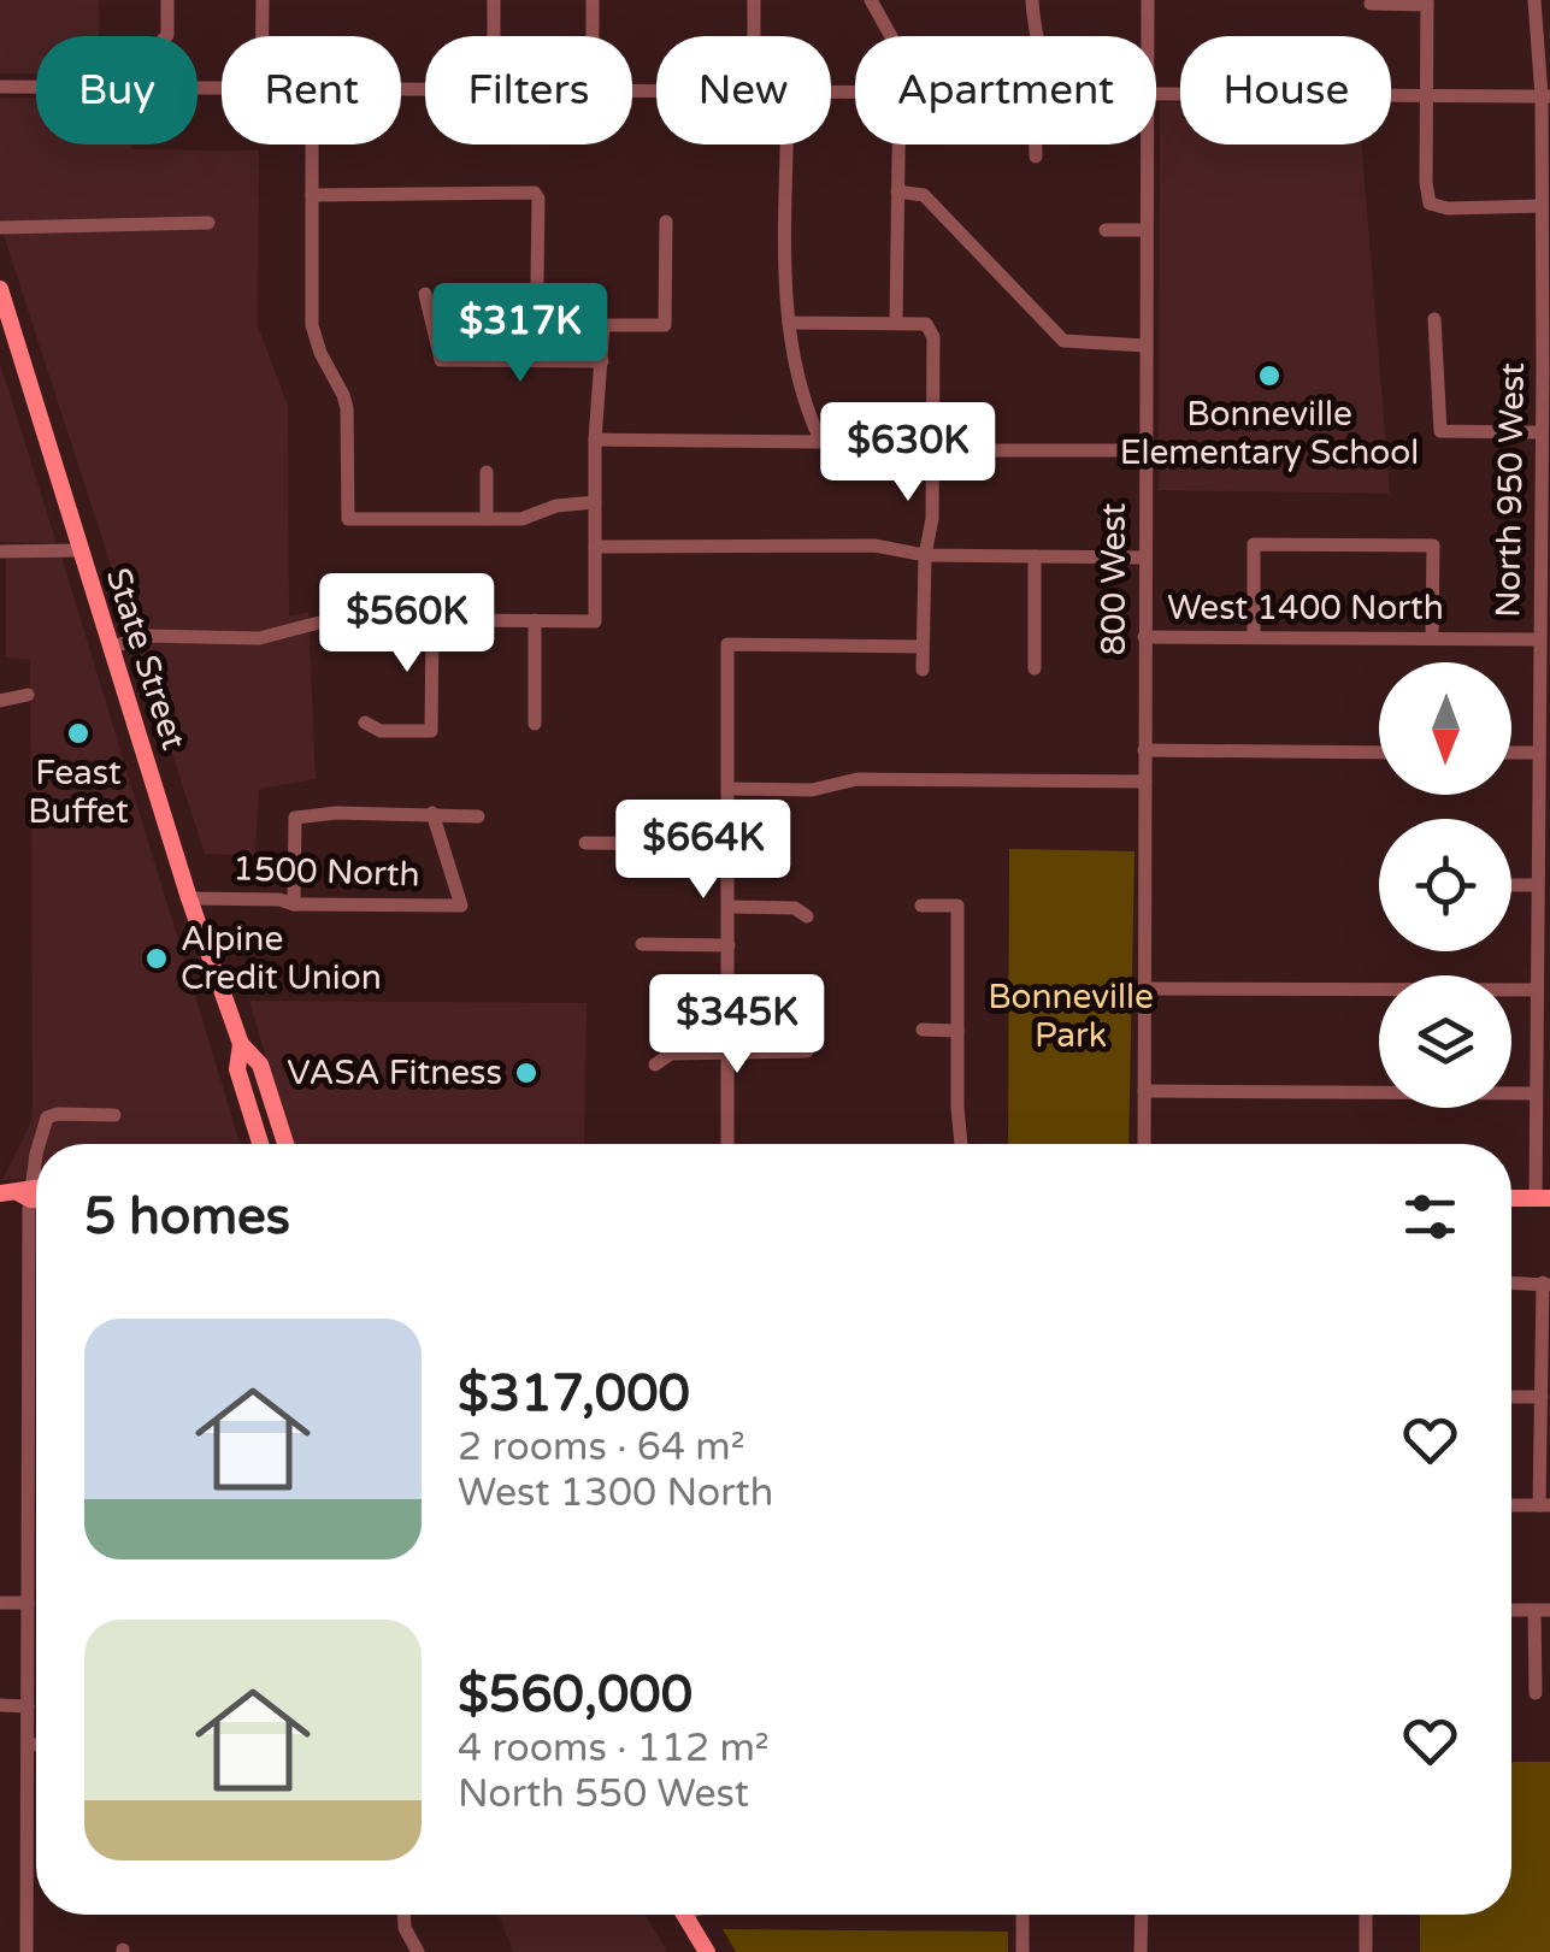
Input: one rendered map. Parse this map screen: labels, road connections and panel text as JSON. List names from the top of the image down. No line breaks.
{"streets":{"main road":["State Street"],"street":["North 950 West","800 West","West 1400 North","1500 North"]},"crossings":[["North 950 West","West 1400 North"],["800 West","West 1400 North"],["State Street","1500 North"]],"parks":["Bonneville Park"],"places":["Bonneville Elementary School","Feast Buffet","Alpine Credit Union","VASA Fitness"],"north":"bottom","page":{"chip":["Buy","Rent","Filters","New","Apartment","House"],"price":["$317K","$630K","$560K","$664K","$345K"],"heading":"5 homes","list":[{"name":"$317,000","note":"2 rooms · 64 m² · West 1300 North"},{"name":"$560,000","note":"4 rooms · 112 m² · North 550 West"}]}}
